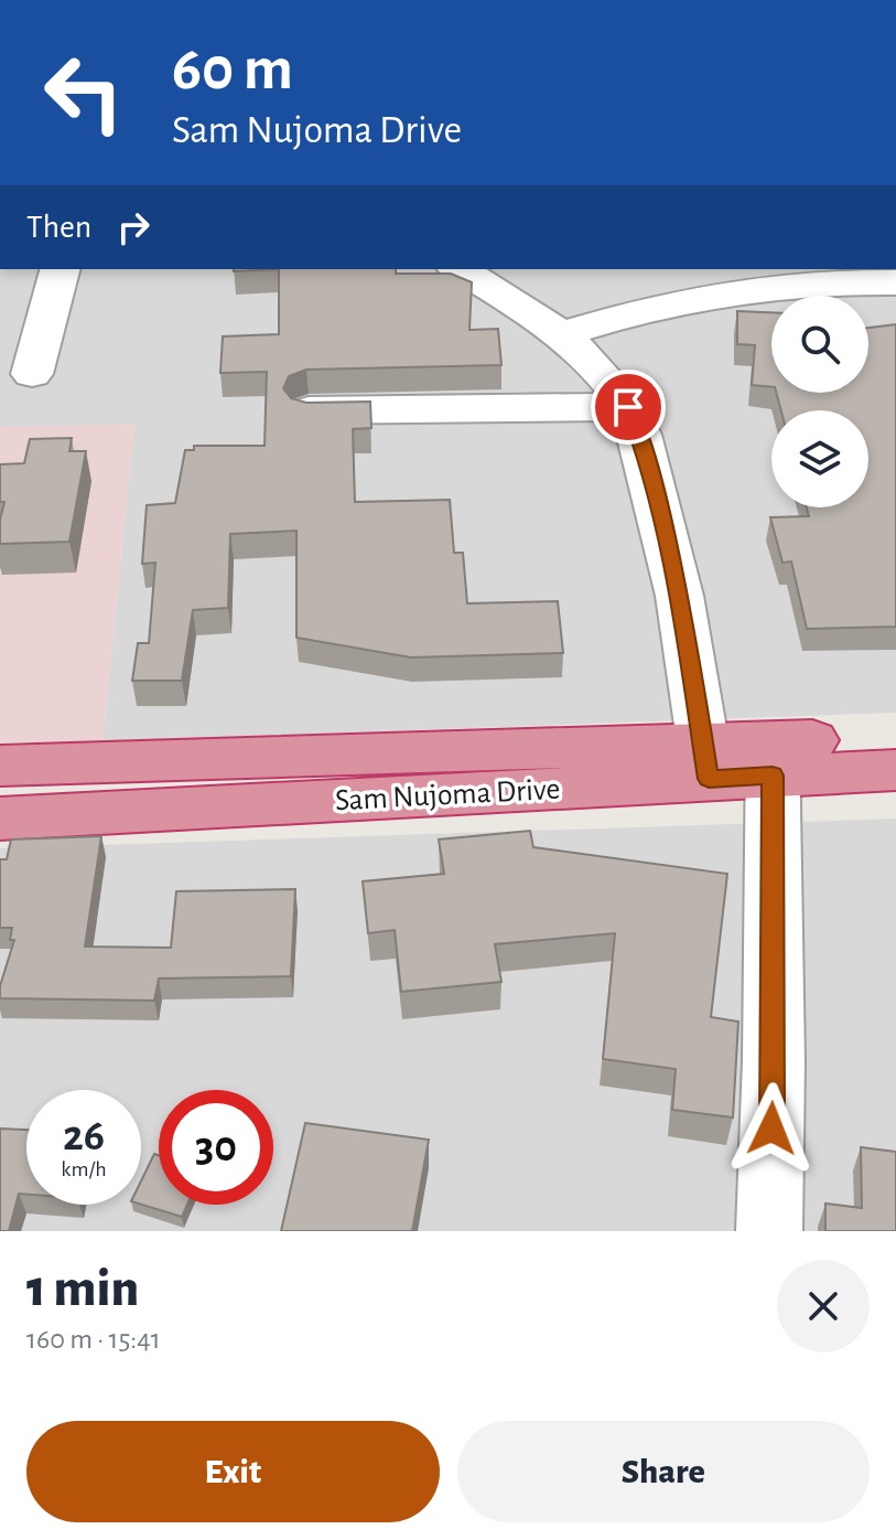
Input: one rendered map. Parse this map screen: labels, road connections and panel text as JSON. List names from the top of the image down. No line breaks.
{"streets":{"highway":["Sam Nujoma Drive"]},"page":{"turn":["60 m","Sam Nujoma Drive"],"then":"Then","speed":"26 km/h","limit":"30","heading":["1 min","160 m · 15:41"],"buttons":["Exit","Share"]}}
